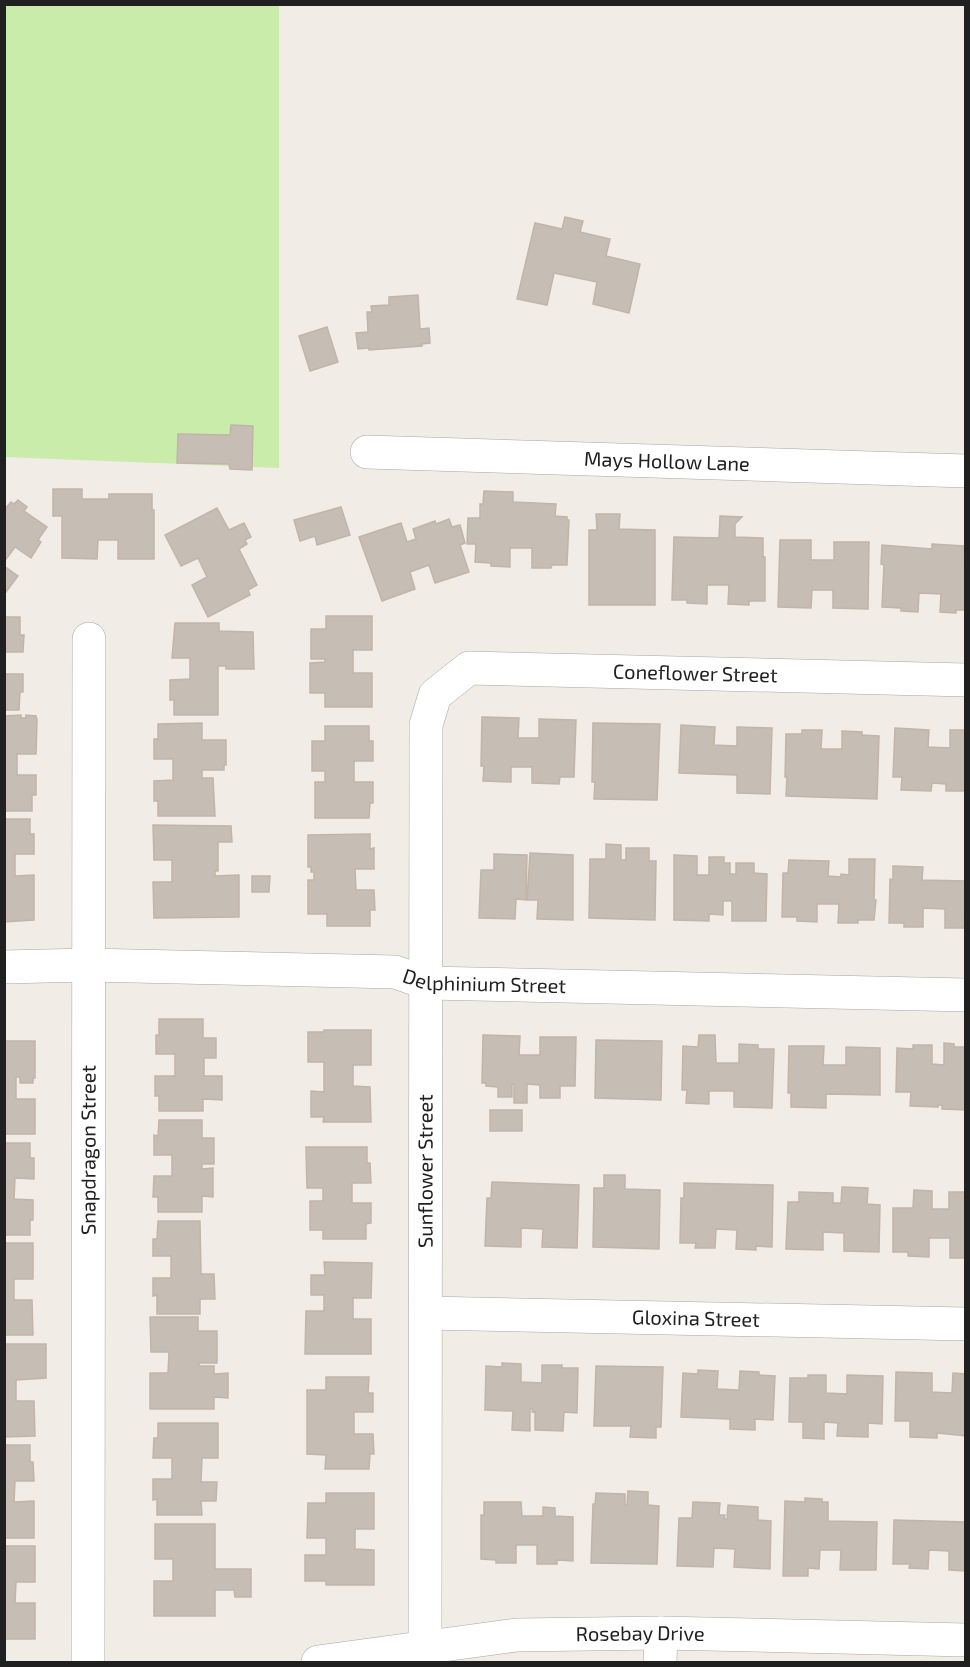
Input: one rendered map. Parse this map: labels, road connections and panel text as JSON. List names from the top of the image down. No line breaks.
{"streets":{"street":["Mays Hollow Lane","Coneflower Street","Delphinium Street","Snapdragon Street","Sunflower Street","Gloxina Street","Rosebay Drive"]},"crossings":[["Coneflower Street","Sunflower Street"],["Delphinium Street","Snapdragon Street"],["Delphinium Street","Sunflower Street"],["Sunflower Street","Gloxina Street"],["Sunflower Street","Rosebay Drive"]]}
